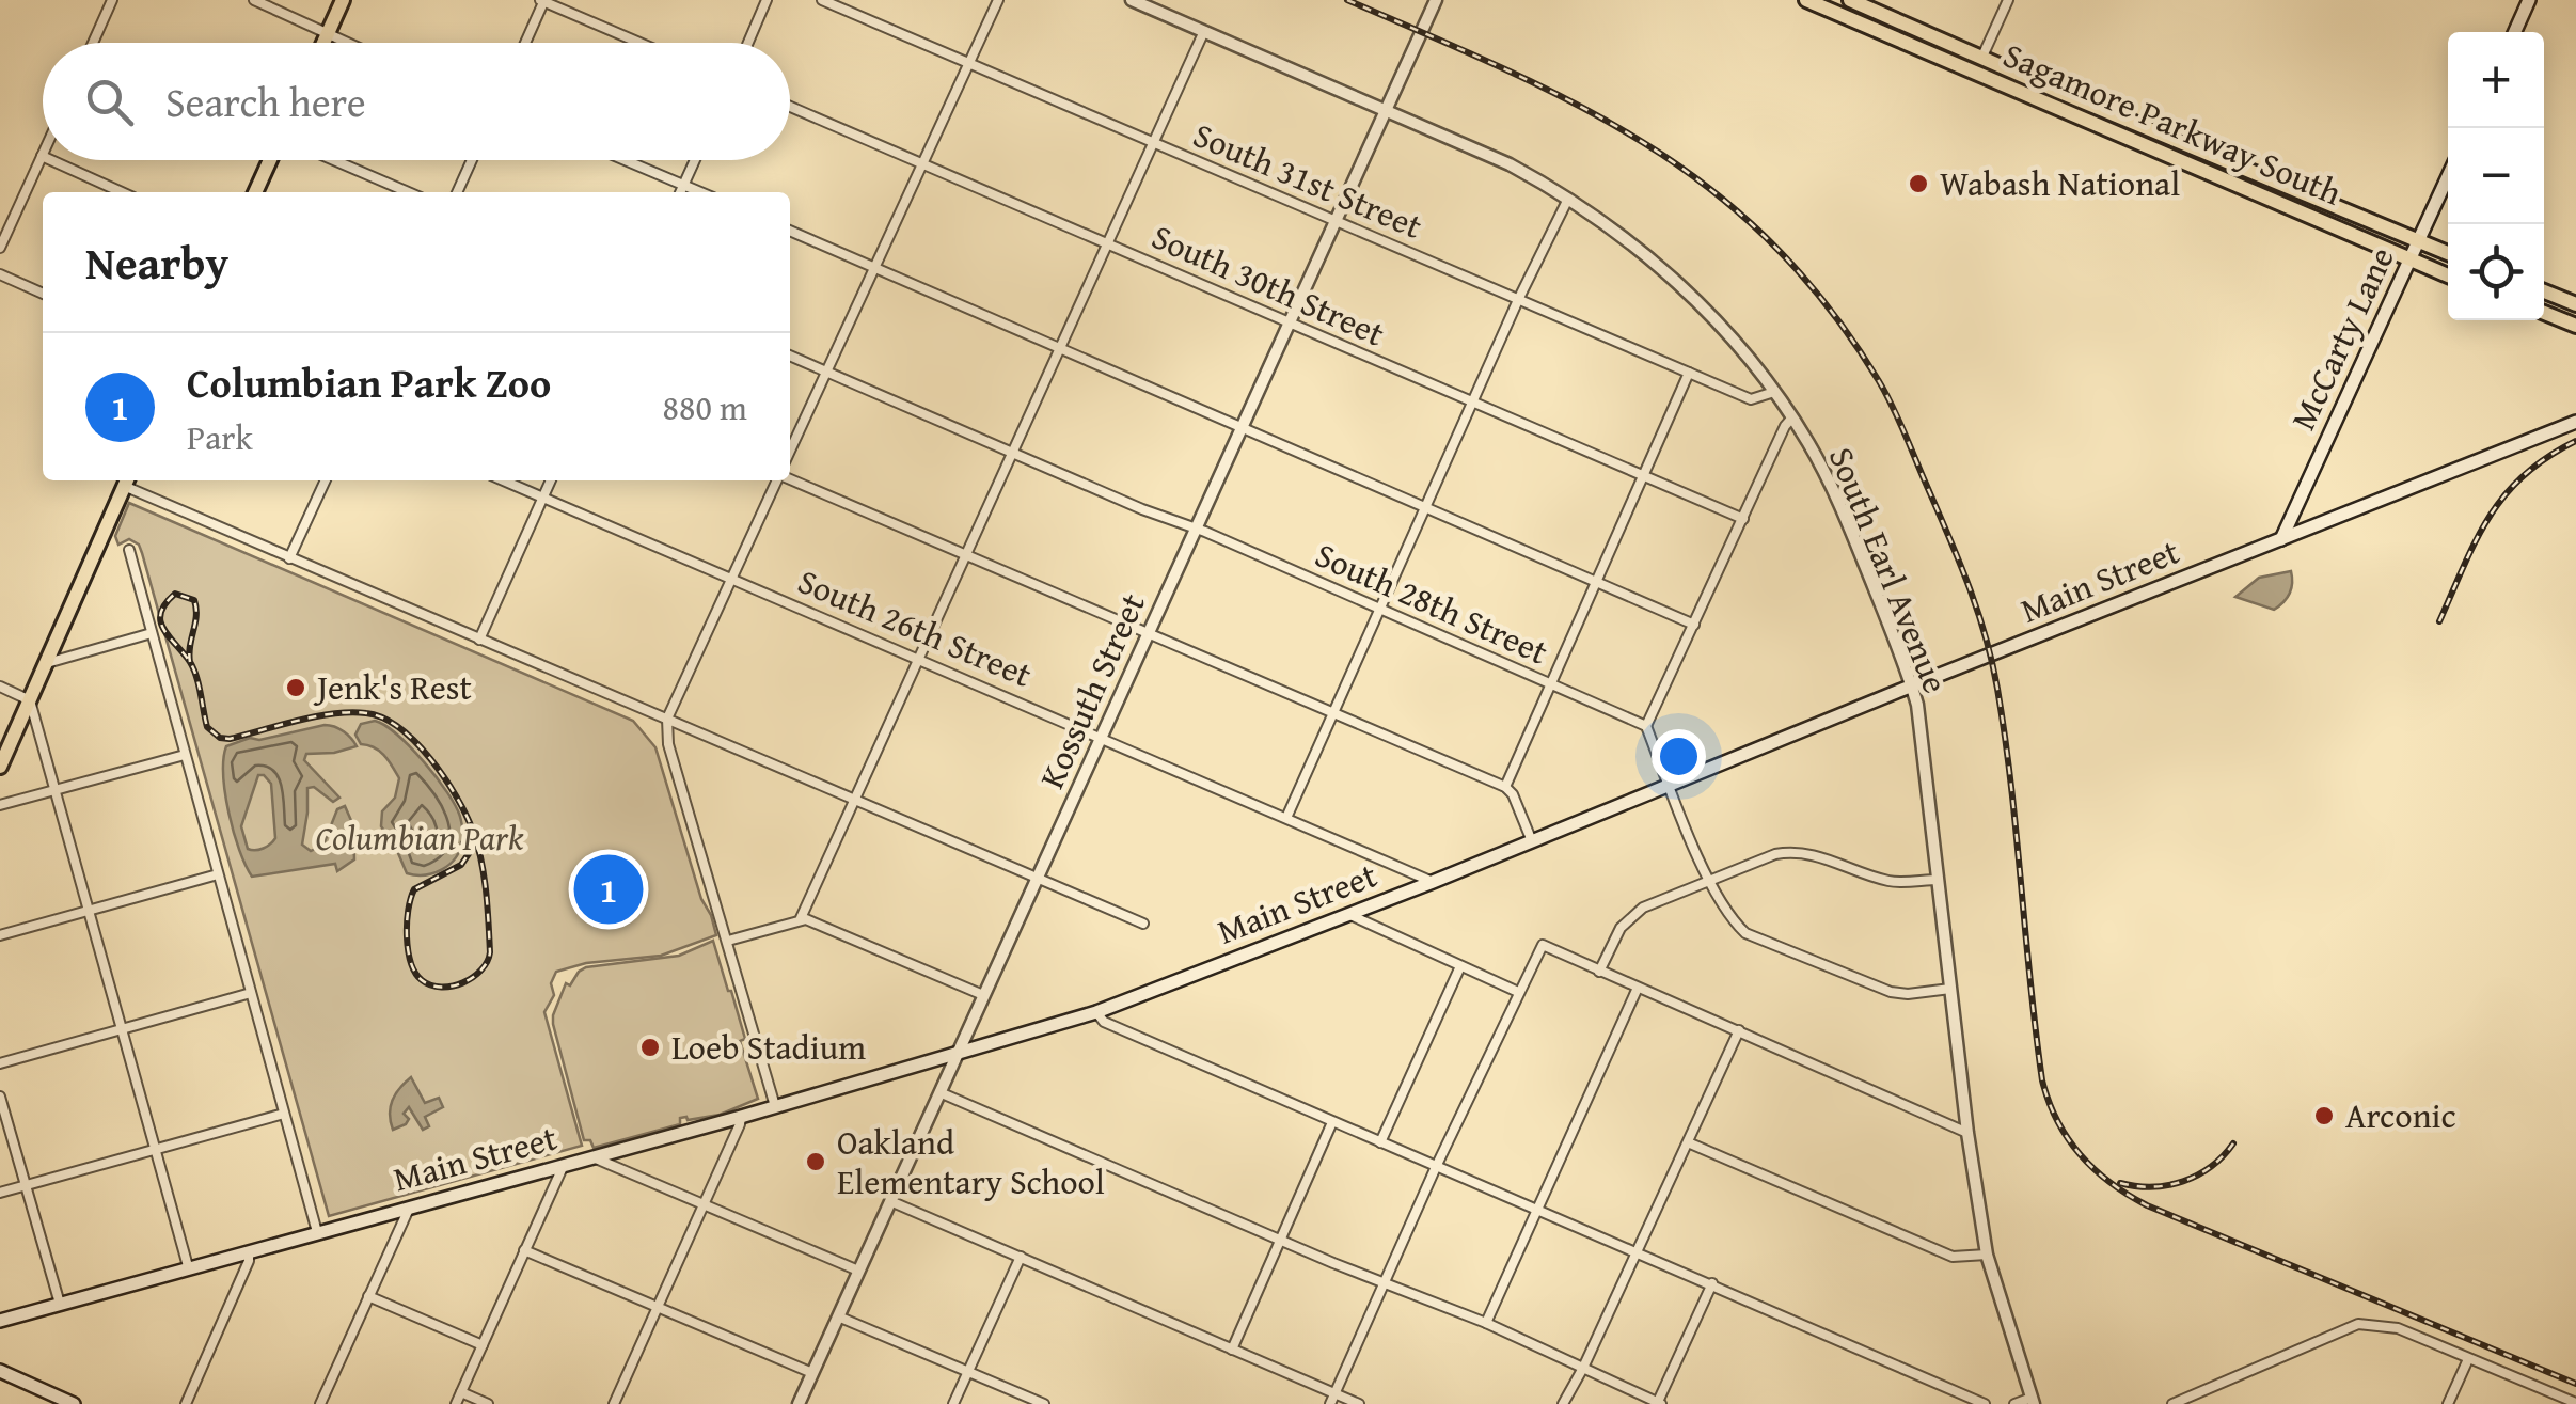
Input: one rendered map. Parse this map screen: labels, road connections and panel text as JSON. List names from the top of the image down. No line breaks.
{"streets":{"main road":["Sagamore Parkway South","McCarty Lane","Main Street"],"street":["South 31st Street","South 30th Street","South Earl Avenue","South 28th Street","South 26th Street","Kossuth Street"]},"crossings":[["Sagamore Parkway South","McCarty Lane"],["South 31st Street","South Earl Avenue"],["South 31st Street","Kossuth Street"],["South 30th Street","Kossuth Street"],["McCarty Lane","Main Street"],["South Earl Avenue","Main Street"],["South Earl Avenue","Kossuth Street"],["Main Street","South 26th Street"],["Main Street","Kossuth Street"],["South 28th Street","Kossuth Street"],["South 26th Street","Kossuth Street"]],"parks":["Columbian Park"],"places":["Wabash National","Jenk's Rest","Loeb Stadium","Arconic","Oakland Elementary School"],"page":{"map_buttons":["+","−"],"search":"Search here","heading":"Nearby","list":[{"mark":"1","name":"Columbian Park Zoo","note":"Park","value":"880 m"}],"pins":"1"}}
